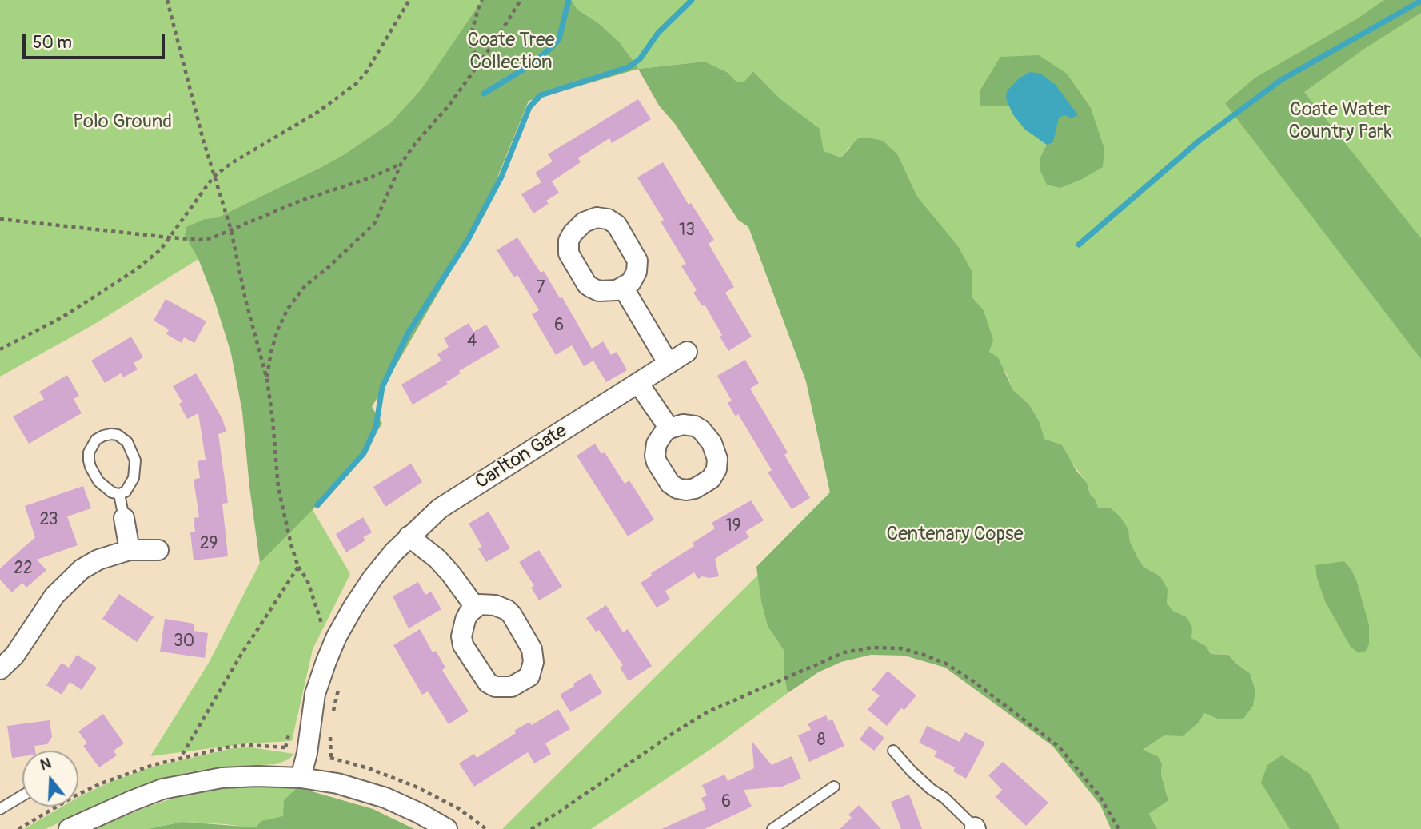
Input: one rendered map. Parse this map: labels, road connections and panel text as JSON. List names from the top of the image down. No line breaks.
{"streets":{"street":["Carlton Gate"]},"parks":["Coate Tree Collection","Coate Water Country Park","Polo Ground","Centenary Copse"],"house_numbers":["13","7","6","4","23","19","29","22","30","8","6"],"scale_bar":"50 m","north":"top"}
